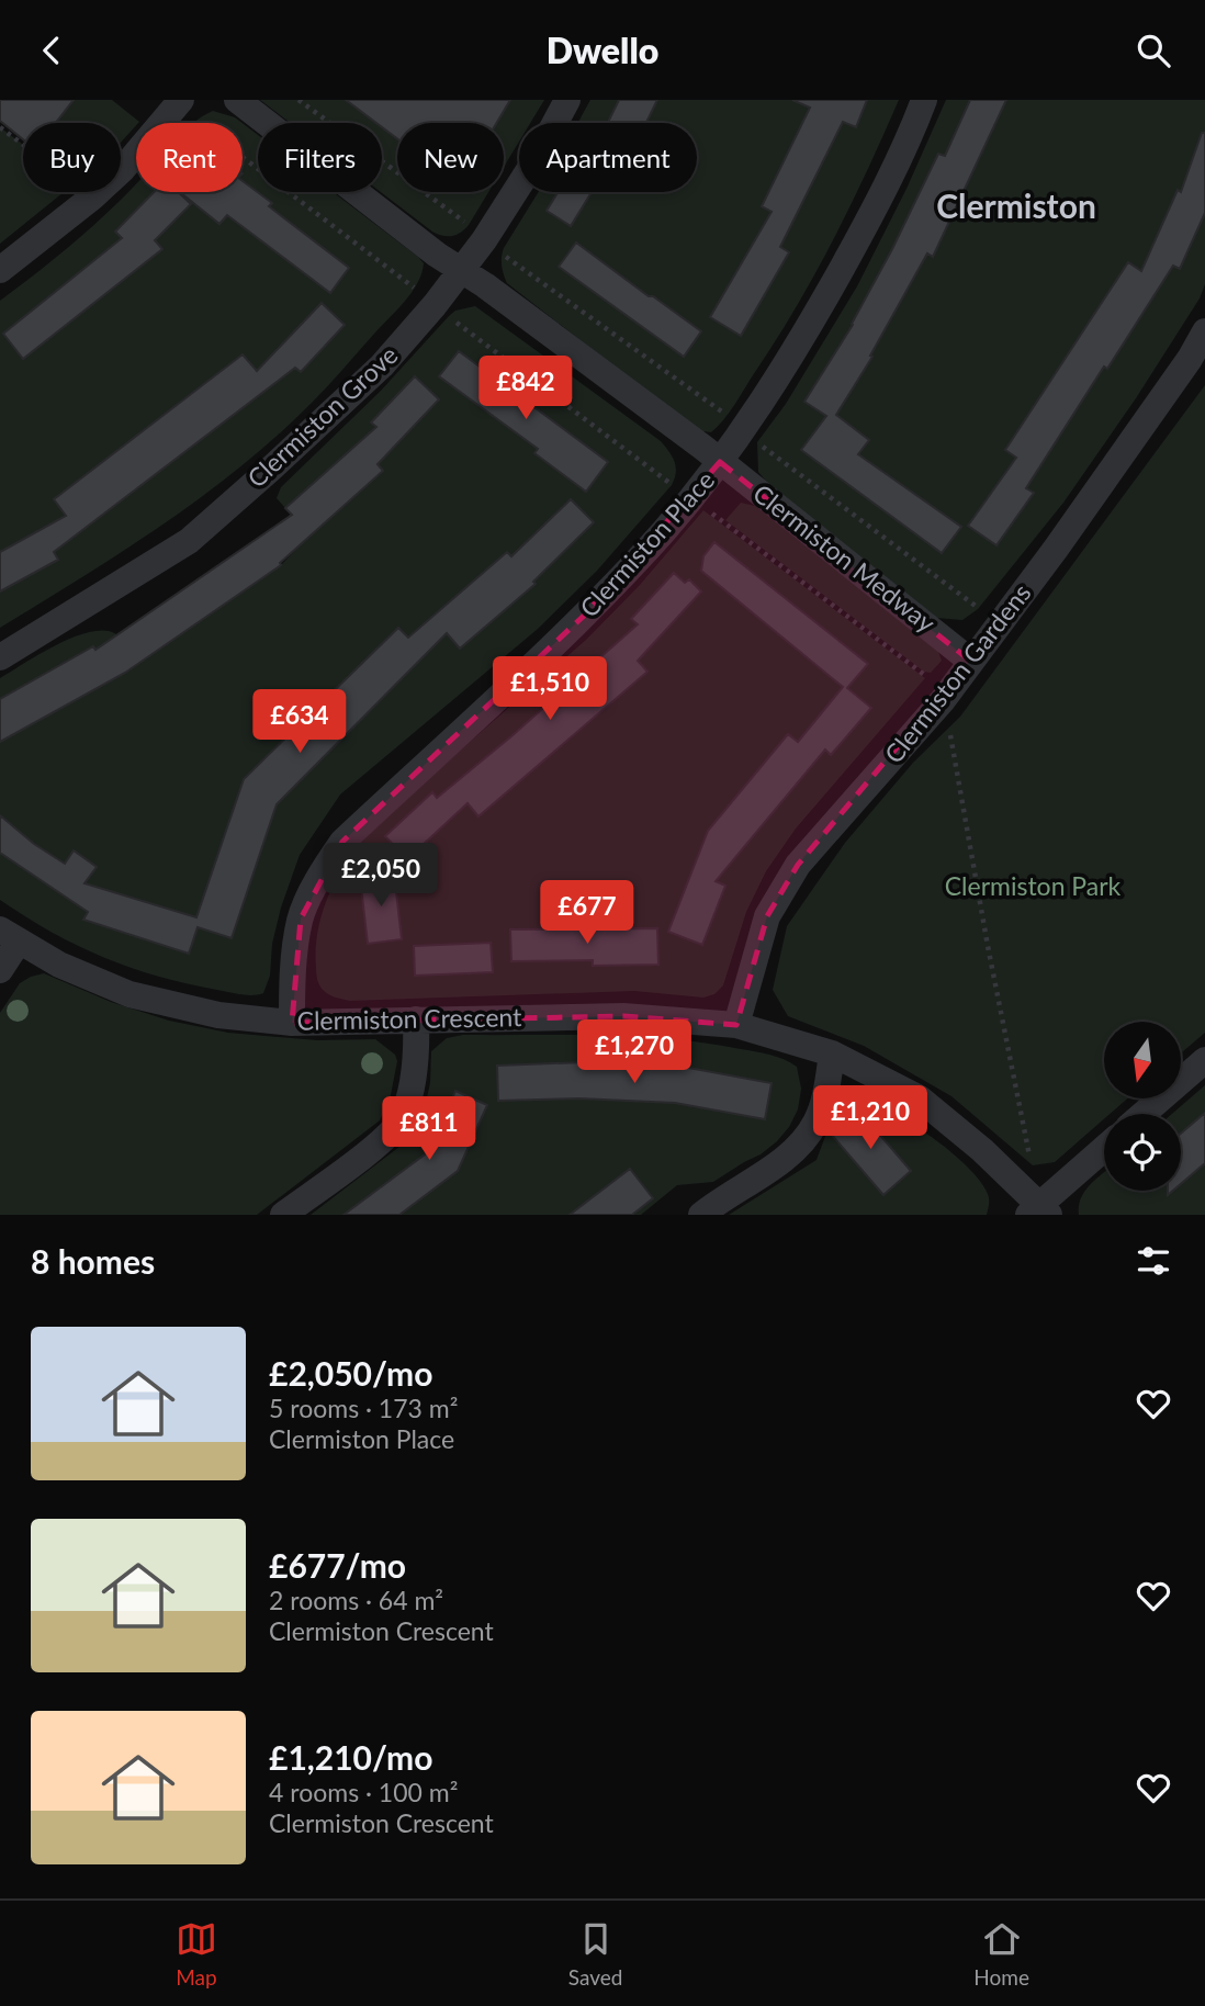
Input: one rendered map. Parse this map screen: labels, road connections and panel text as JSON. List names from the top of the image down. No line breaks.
{"streets":{"street":["Clermiston Grove","Clermiston Place","Clermiston Medway","Clermiston Gardens","Clermiston Crescent"]},"crossings":[["Clermiston Grove","Clermiston Medway"],["Clermiston Place","Clermiston Medway"],["Clermiston Place","Clermiston Crescent"],["Clermiston Medway","Clermiston Gardens"],["Clermiston Gardens","Clermiston Crescent"]],"districts":["Clermiston"],"parks":["Clermiston Park"],"north":"bottom","page":{"header":"Dwello","chip":["Buy","Rent","Filters","New","Apartment"],"price":["£842","£1,510","£634","£2,050","£677","£1,270","£1,210","£811"],"heading":"8 homes","list":[{"name":"£2,050/mo","note":"5 rooms · 173 m² · Clermiston Place"},{"name":"£677/mo","note":"2 rooms · 64 m² · Clermiston Crescent"},{"name":"£1,210/mo","note":"4 rooms · 100 m² · Clermiston Crescent"}],"tabs":["Map","Saved","Home"]}}
